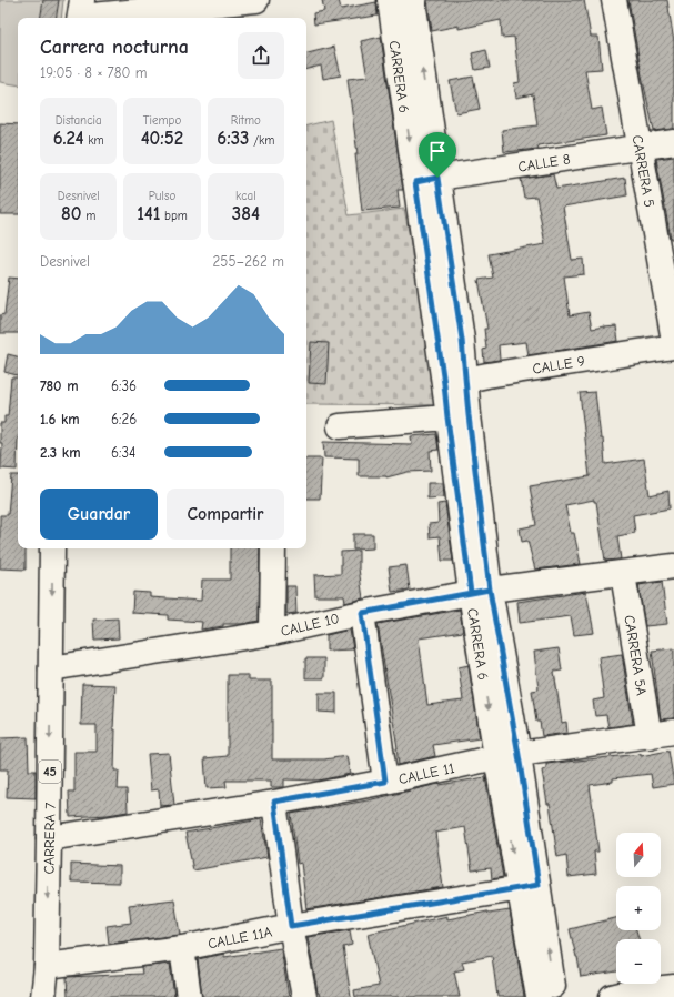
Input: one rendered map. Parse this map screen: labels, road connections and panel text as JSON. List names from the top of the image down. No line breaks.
{"streets":{"street":["CARRERA 6","CALLE 8","CARRERA 5","CALLE 9","CALLE 10","CARRERA 5A","45","CALLE 11","CARRERA 7","CALLE 11A"]},"crossings":[["CARRERA 6","CALLE 8"],["CARRERA 6","CALLE 9"],["CARRERA 6","CALLE 10"],["CARRERA 6","CALLE 11"],["CARRERA 6","CALLE 11A"],["CALLE 8","CARRERA 5"],["CALLE 10","CARRERA 5A"],["CALLE 10","CARRERA 7"],["CARRERA 5A","CALLE 11"],["CALLE 11","CARRERA 7"],["CARRERA 7","CALLE 11A"]],"one_way":["CARRERA 7"],"north":"top","page":{"heading":["Carrera nocturna","19:05 · 8 × 780 m"],"stats":[["Distancia","6.24 km"],["Tiempo","40:52"],["Ritmo","6:33 /km"],["Desnivel","80 m"],["Pulso","141 bpm"],["kcal","384"]],"chart":["Desnivel","255–262 m"],"list":[{"name":"780 m","note":"6:36"},{"name":"1.6 km","note":"6:26"},{"name":"2.3 km","note":"6:34"}],"buttons":["Guardar","Compartir"],"map_buttons":["+","−"]}}
